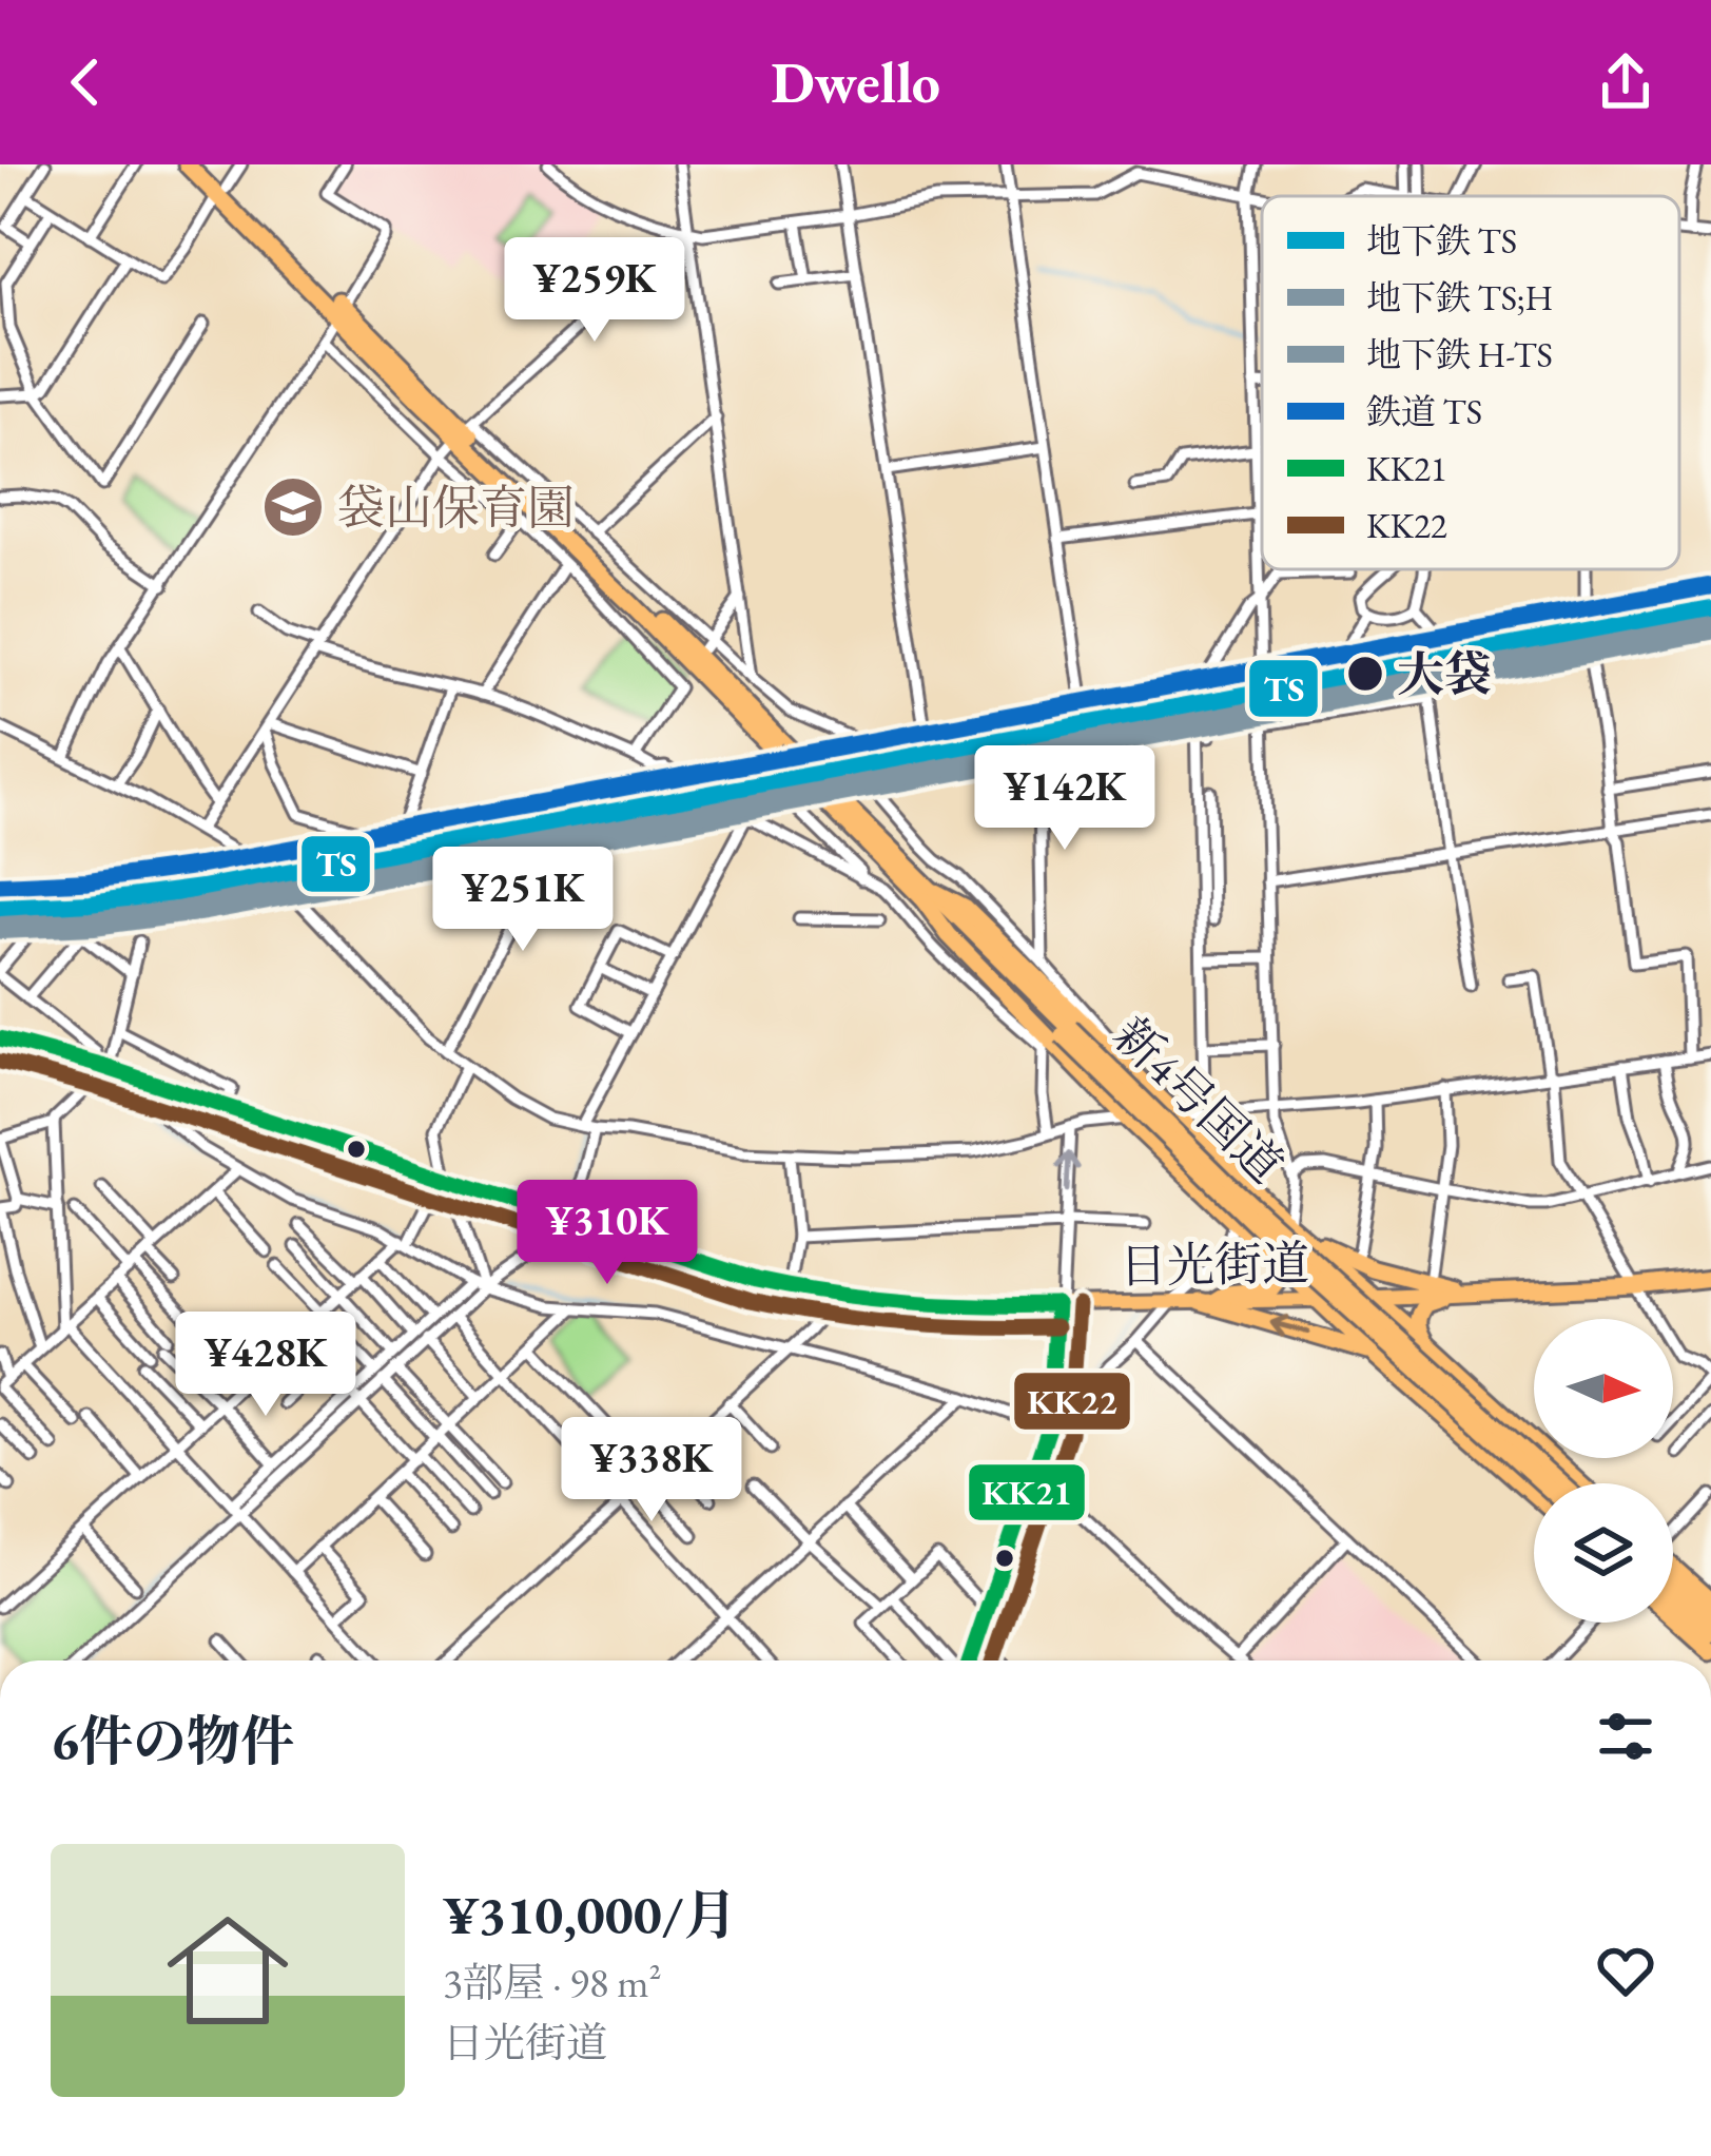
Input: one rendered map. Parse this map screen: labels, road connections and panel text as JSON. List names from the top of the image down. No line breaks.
{"streets":{"highway":["新4号国道","日光街道"]},"places":{"school or university":["袋山保育園"],"other":["大袋"]},"lines":["rail line TS","metro line TS","metro line H-TS","metro line TS;H","transit line KK21","transit line KK22"],"legend":["地下鉄 TS","地下鉄 TS;H","地下鉄 H-TS","鉄道 TS","KK21","KK22"],"north":"right","page":{"header":"Dwello","price":["¥259K","¥142K","¥251K","¥310K","¥428K","¥338K"],"heading":"6件の物件","list":[{"name":"¥310,000/月","note":"3部屋 · 98 m² · 日光街道"}]}}
